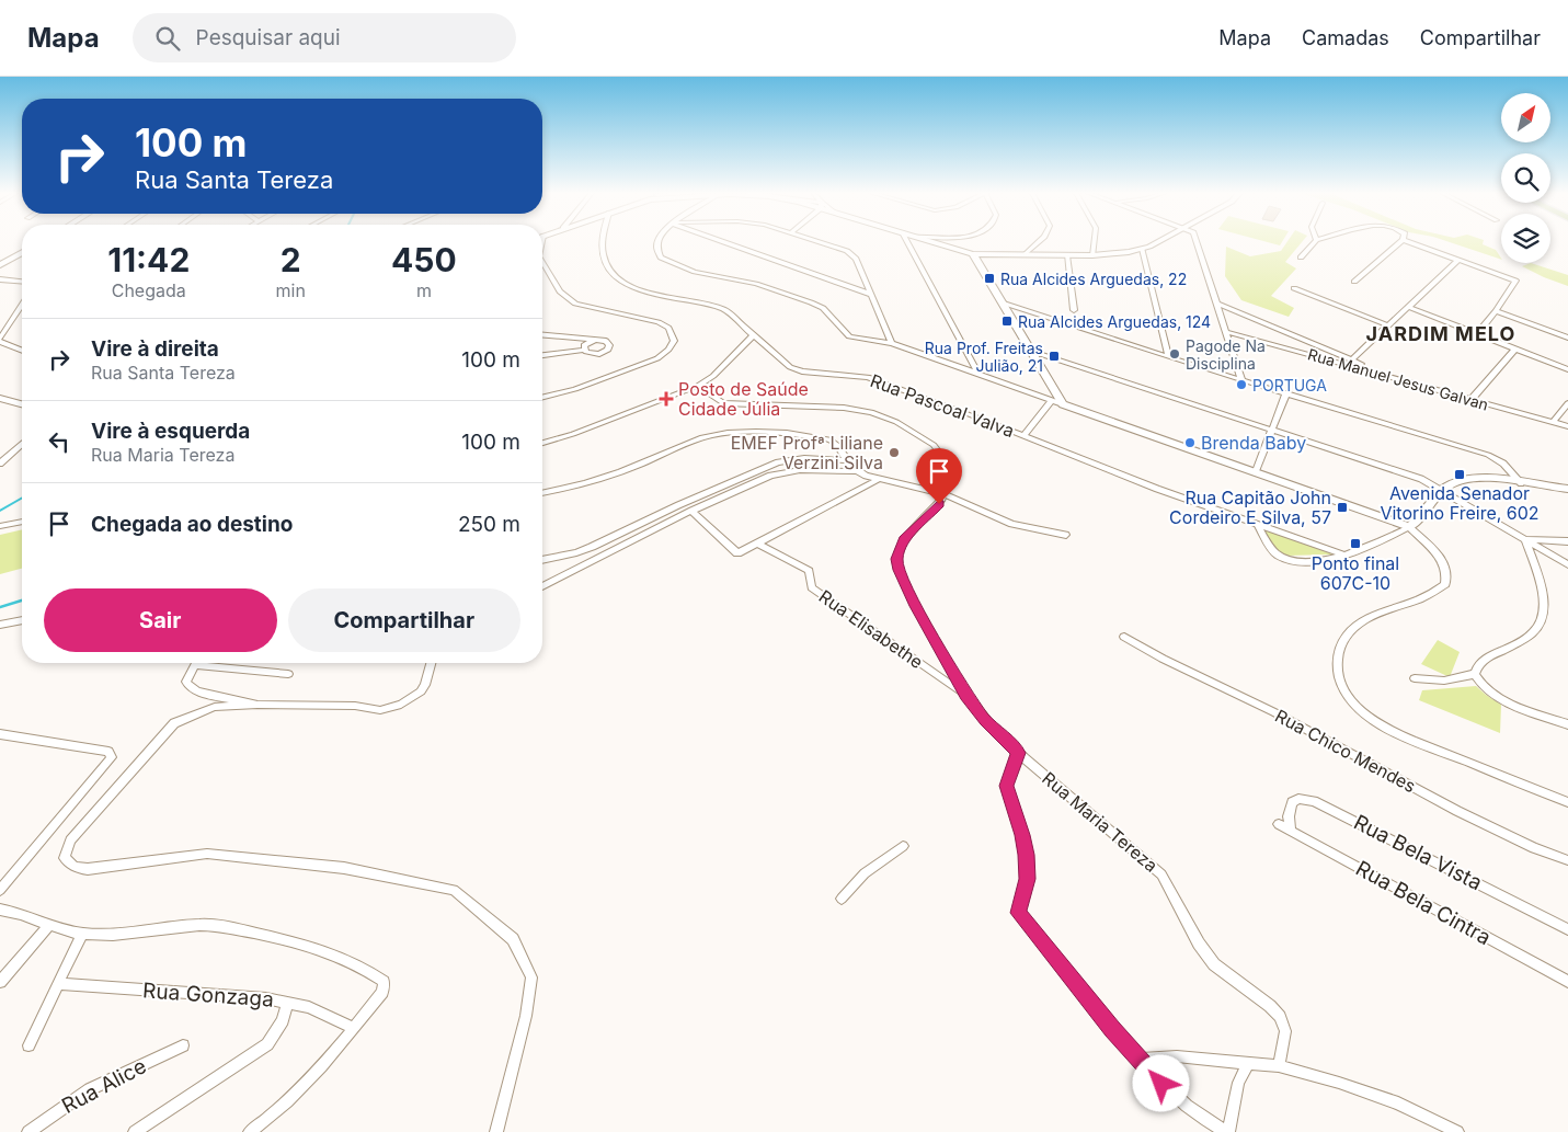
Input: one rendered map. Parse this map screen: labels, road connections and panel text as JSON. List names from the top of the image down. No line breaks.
{"streets":{"street":["Rua Manuel Jesus Galvan","Rua Pascoal Valva","Rua Elisabethe","Rua Chico Mendes","Rua Maria Tereza","Rua Bela Vista","Rua Bela Cintra","Rua Gonzaga","Rua Alice"]},"crossings":[["Rua Elisabethe","Rua Maria Tereza"],["Rua Bela Vista","Rua Bela Cintra"]],"districts":["JARDIM MELO"],"places":{"transit":["Rua Alcides Arguedas, 22","Rua Alcides Arguedas, 124","Rua Prof. Freitas Julião, 21","Avenida Senador Vitorino Freire, 602","Rua Capitão John Cordeiro E Silva, 57","Ponto final 607C-10"],"other":["Pagode Na Disciplina","PORTUGA","Brenda Baby","EMEF Profª Liliane Verzini Silva"],"health":["Posto de Saúde Cidade Júlia"]},"north":"top right","page":{"header":"Mapa","search":"Pesquisar aqui","nav":["Mapa","Camadas","Compartilhar"],"turn":["100 m","Rua Santa Tereza"],"eta":["11:42","Chegada","2","min","450","m"],"list":[{"name":"Vire à direita","note":"Rua Santa Tereza","value":"100 m"},{"name":"Vire à esquerda","note":"Rua Maria Tereza","value":"100 m"},{"name":"Chegada ao destino","value":"250 m"}],"buttons":["Sair","Compartilhar"]}}
